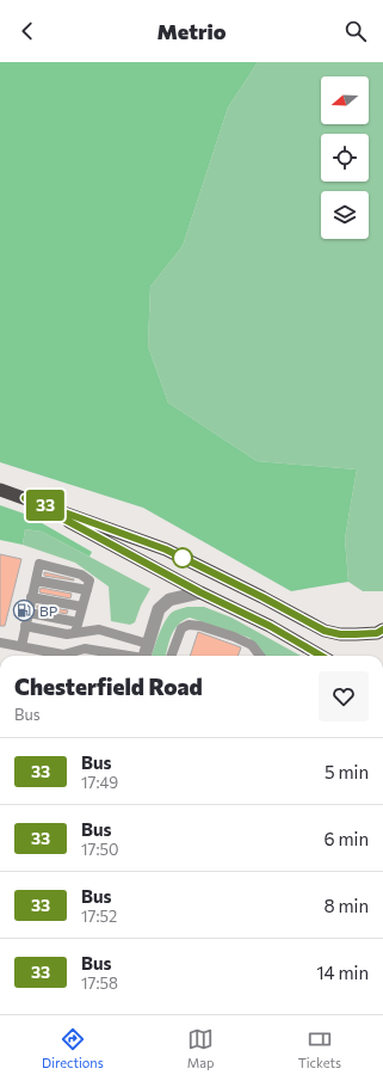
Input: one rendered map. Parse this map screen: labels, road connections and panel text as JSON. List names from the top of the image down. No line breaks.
{"places":{"fuel station":["BP"]},"lines":["bus line 33"],"north":"left","page":{"header":"Metrio","on_map":"33","heading":["Chesterfield Road","Bus"],"list":[{"mark":"33","name":"Bus","note":"17:49","value":"5 min"},{"mark":"33","name":"Bus","note":"17:50","value":"6 min"},{"mark":"33","name":"Bus","note":"17:52","value":"8 min"},{"mark":"33","name":"Bus","note":"17:58","value":"14 min"}],"tabs":["Directions","Map","Tickets"]}}
